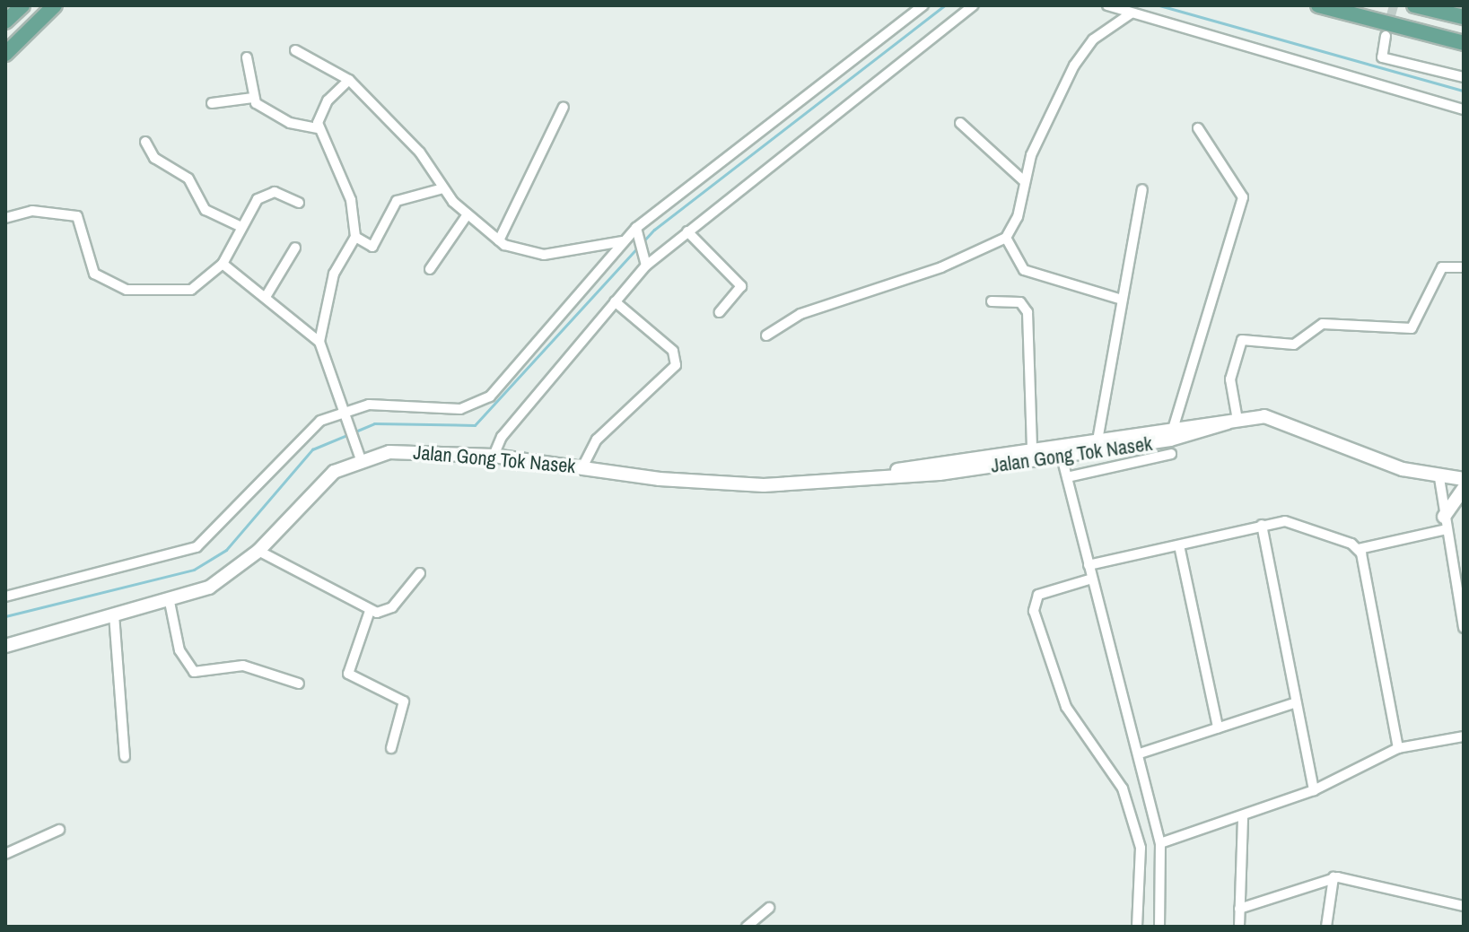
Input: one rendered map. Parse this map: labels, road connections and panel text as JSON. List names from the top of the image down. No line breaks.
{"streets":{"main road":["Jalan Gong Tok Nasek"]}}
